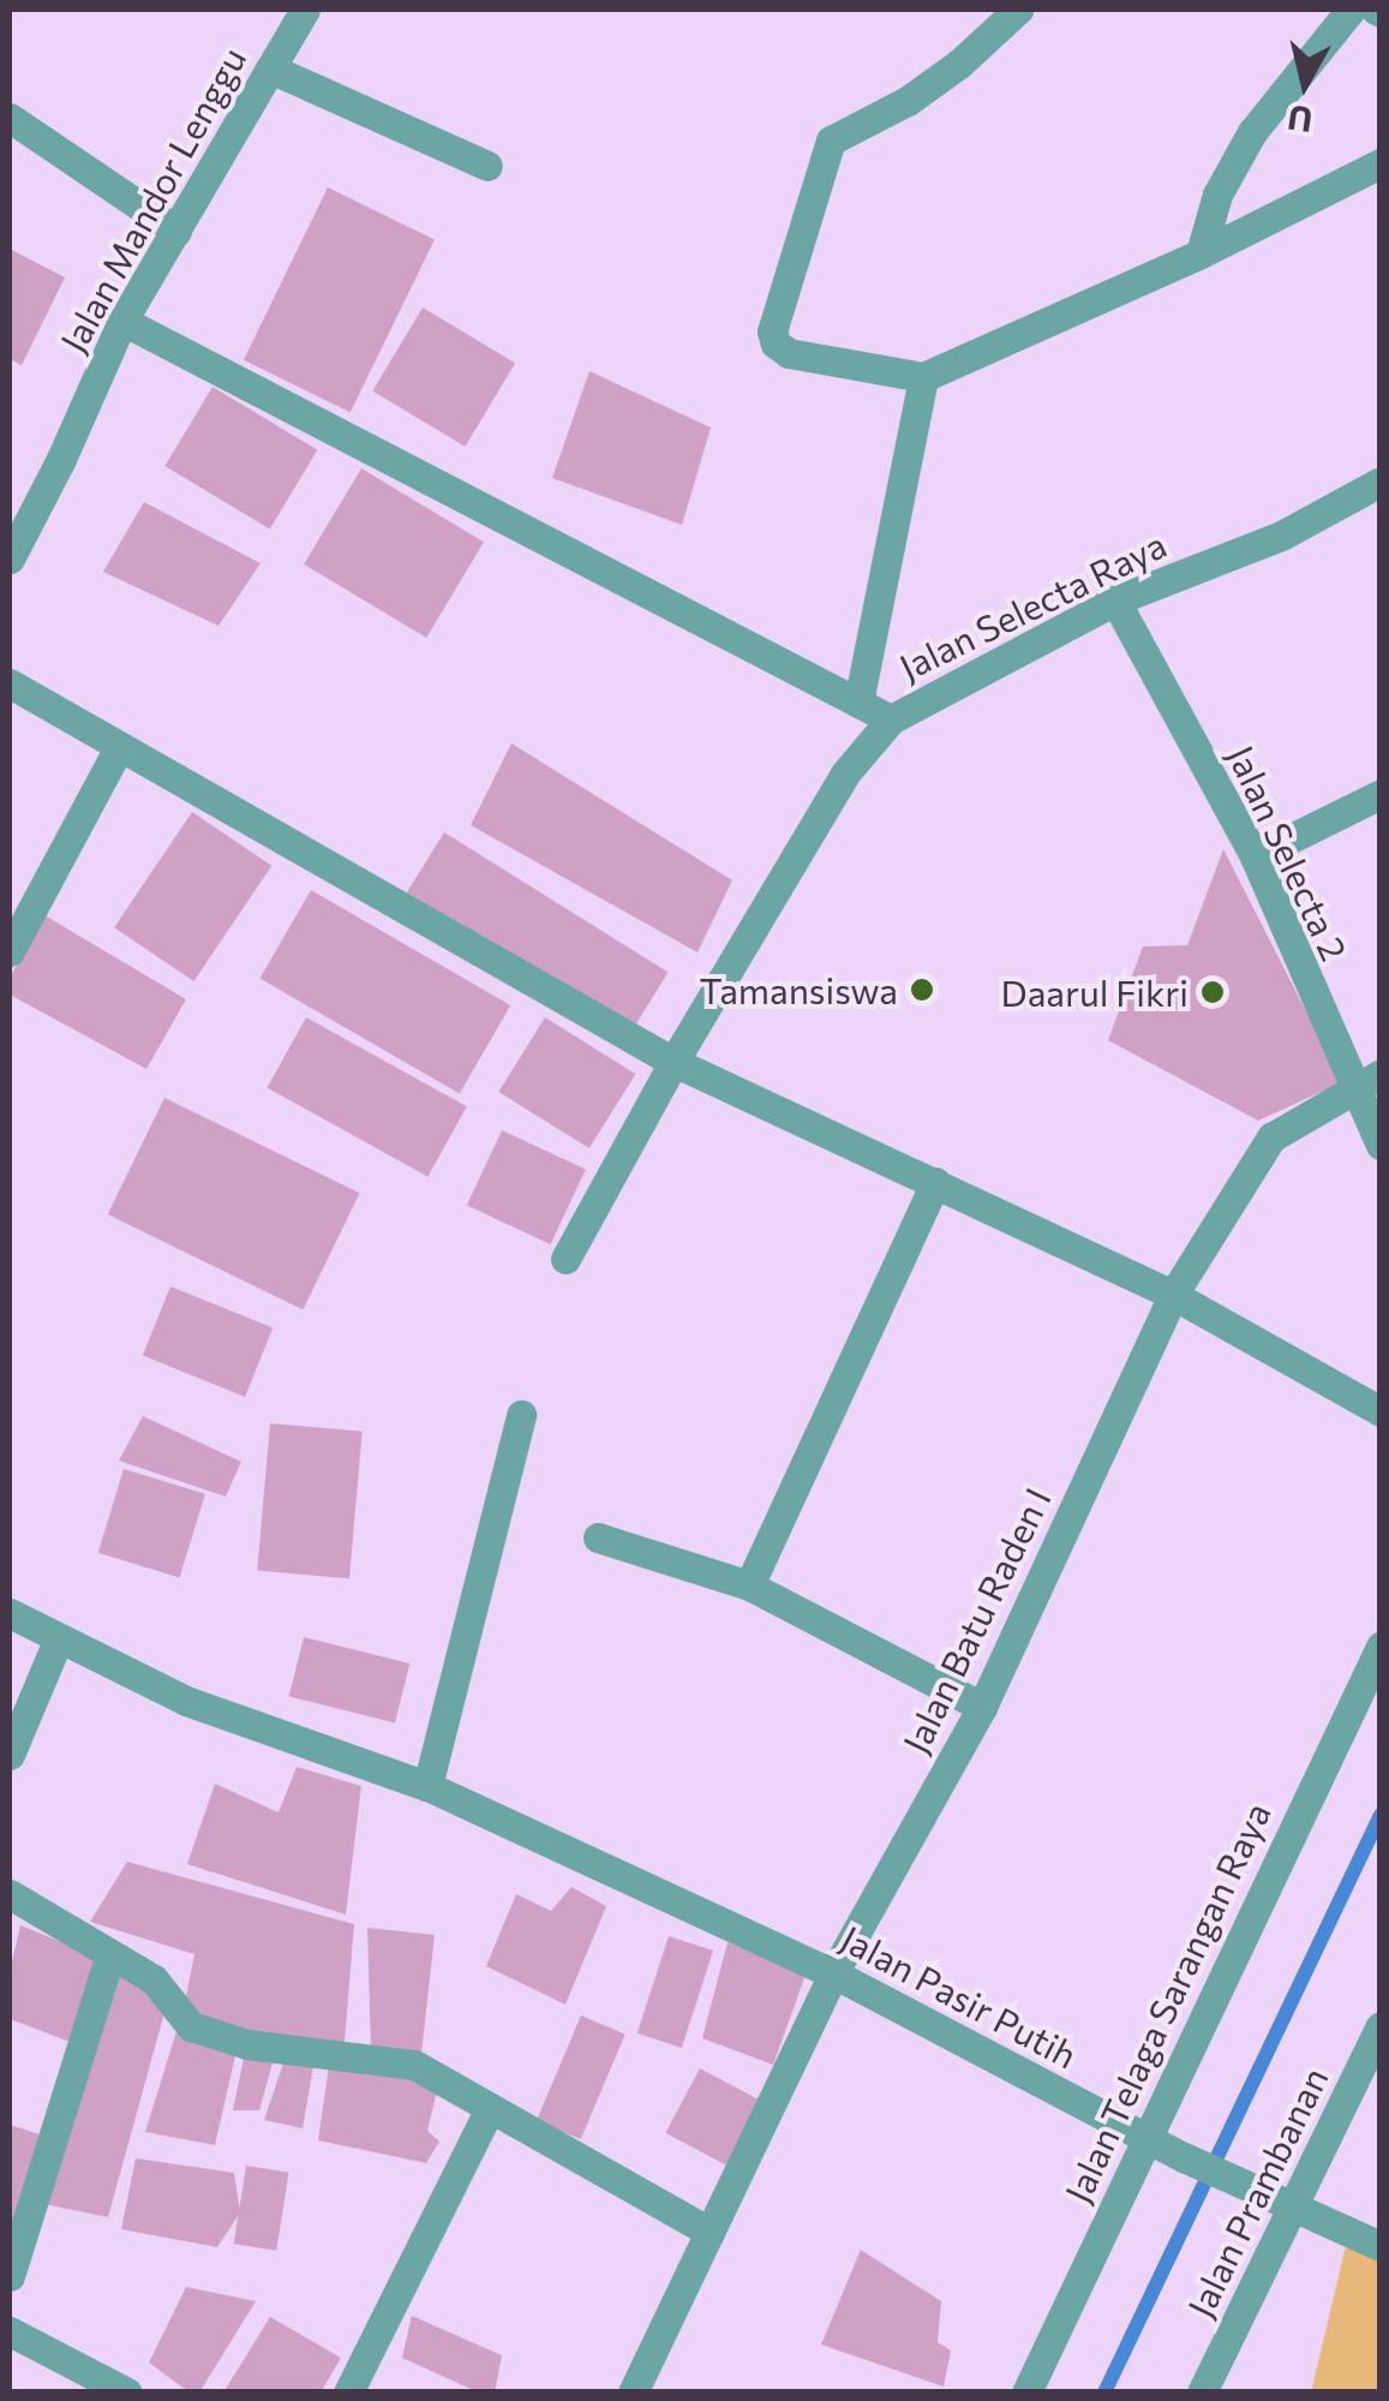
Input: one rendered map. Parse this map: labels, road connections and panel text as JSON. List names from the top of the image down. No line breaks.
{"streets":{"street":["Jalan Mandor Lenggu","Jalan Selecta Raya","Jalan Selecta 2","Jalan Batu Raden I","Jalan Pasir Putih","Jalan Telaga Sarangan Raya","Jalan Prambanan"]},"crossings":[["Jalan Selecta Raya","Jalan Selecta 2"],["Jalan Selecta 2","Jalan Batu Raden I"],["Jalan Batu Raden I","Jalan Pasir Putih"],["Jalan Pasir Putih","Jalan Telaga Sarangan Raya"],["Jalan Pasir Putih","Jalan Prambanan"]],"places":["Tamansiswa","Daarul Fikri"],"north":"bottom"}
